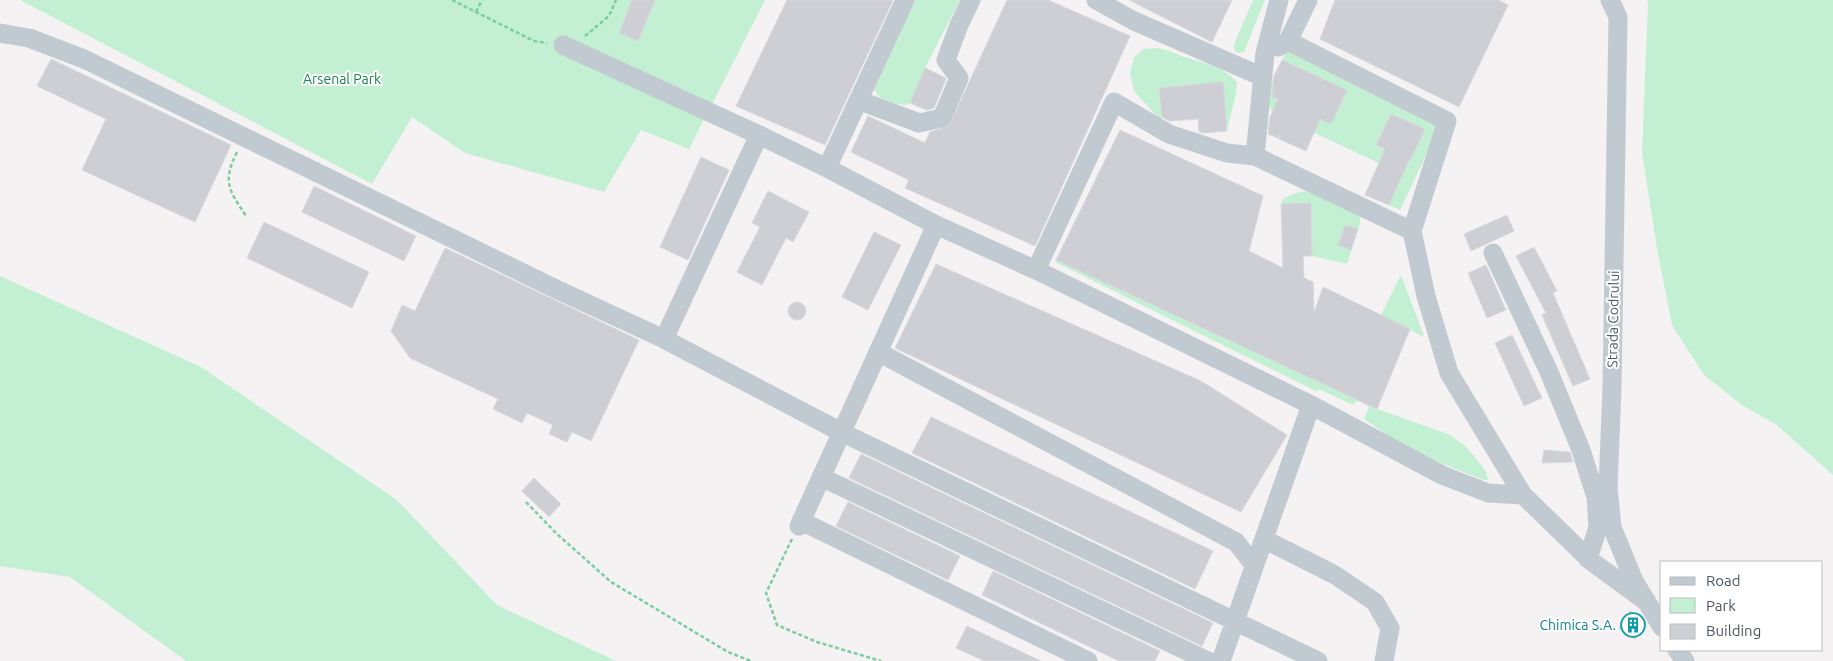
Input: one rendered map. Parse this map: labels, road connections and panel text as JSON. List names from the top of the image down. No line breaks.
{"streets":{"street":["Strada Codrului"]},"parks":["Arsenal Park"],"places":{"building":["Chimica S.A."]},"legend":["Road","Park","Building"]}
